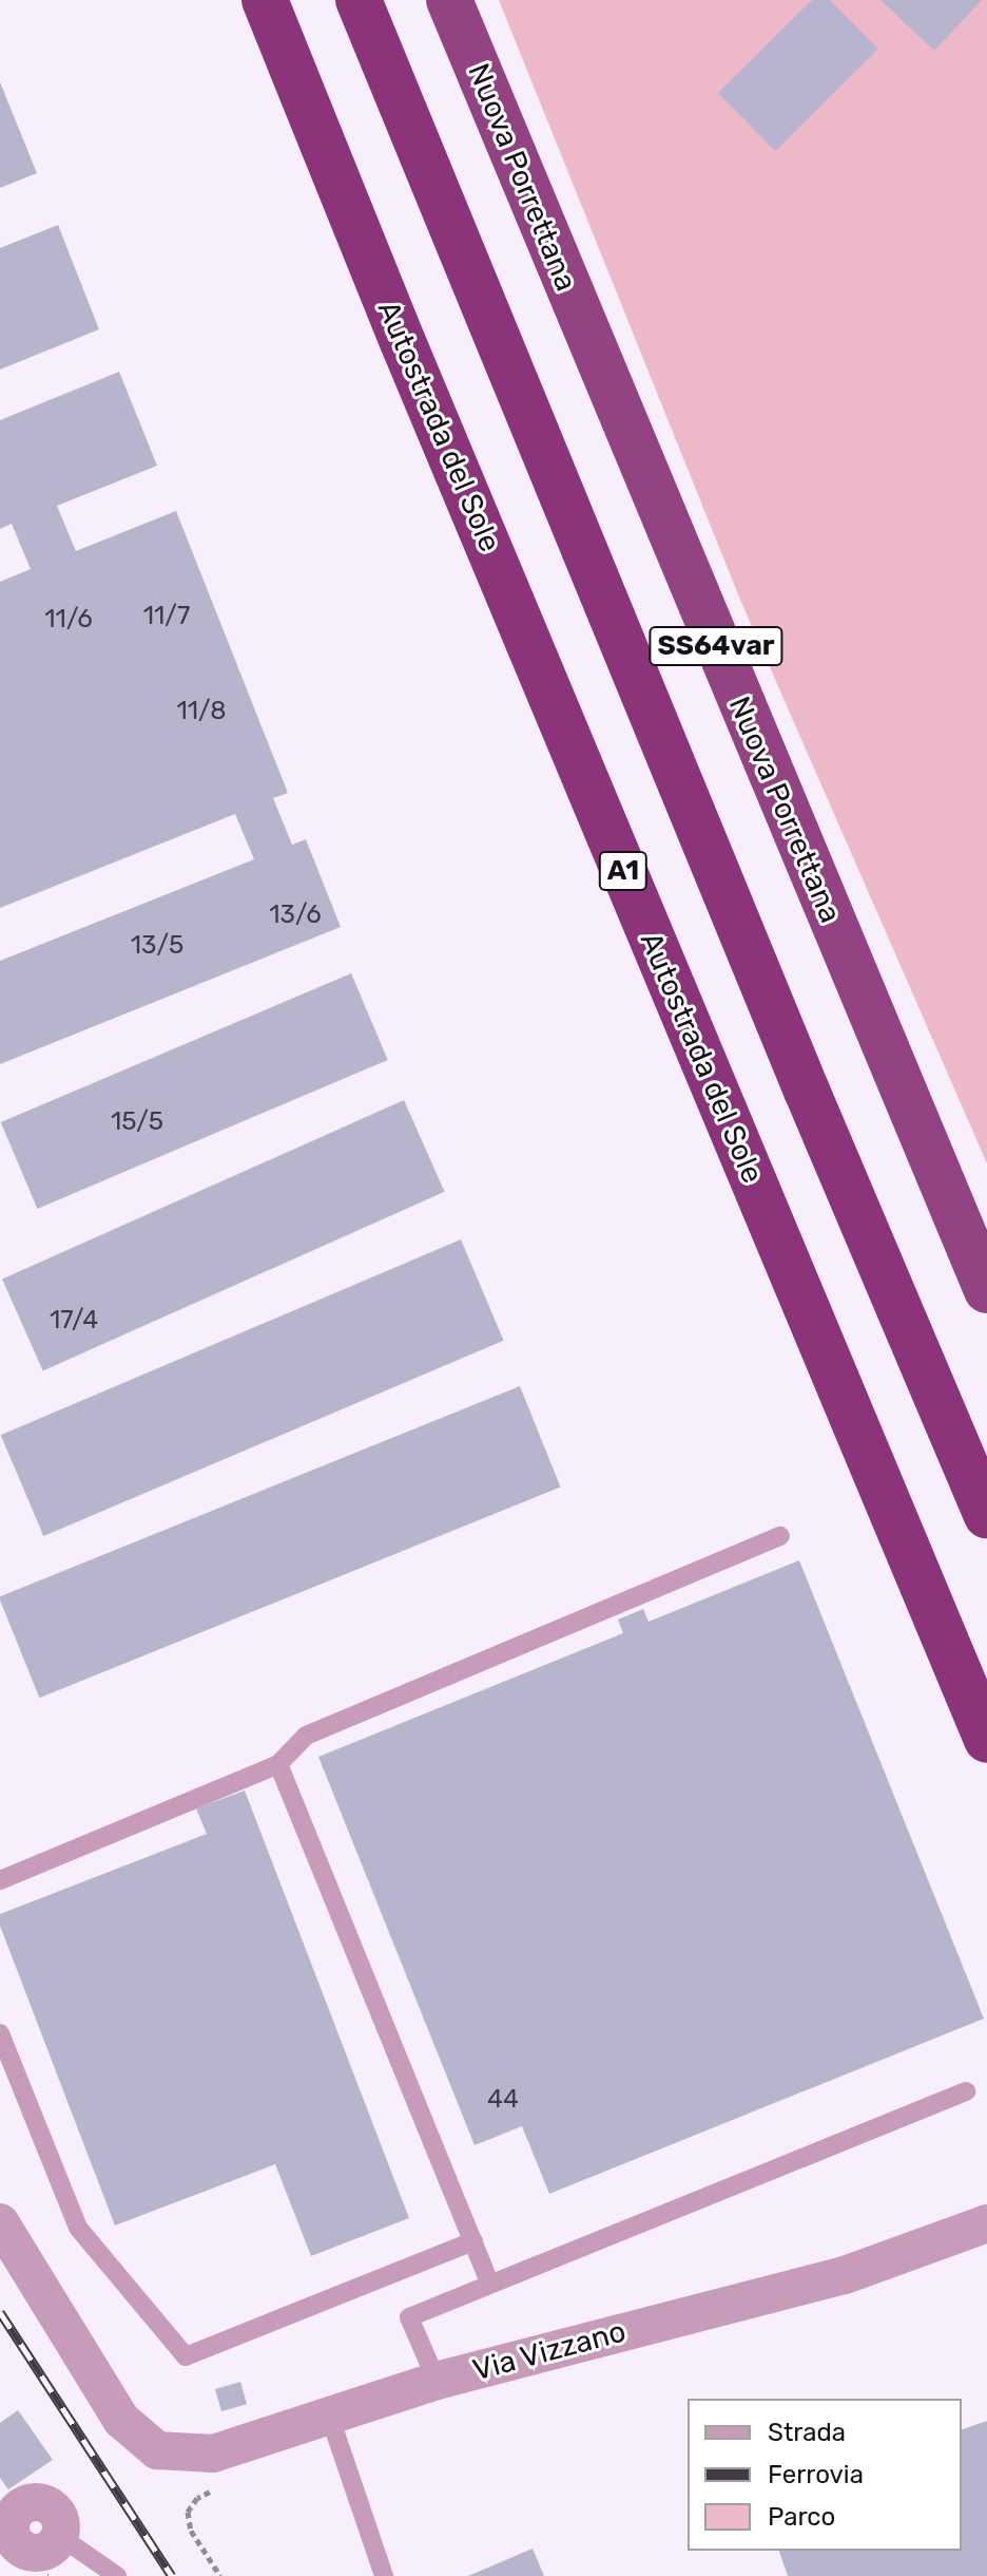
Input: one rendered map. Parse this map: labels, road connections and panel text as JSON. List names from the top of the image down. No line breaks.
{"streets":{"highway":["Nuova Porrettana","Autostrada del Sole","SS64var","A1"],"street":["Via Vizzano"]},"house_numbers":["11/7","11/6","11/8","13/6","13/5","15/5","17/4","44"],"legend":["Strada","Ferrovia","Parco"]}
